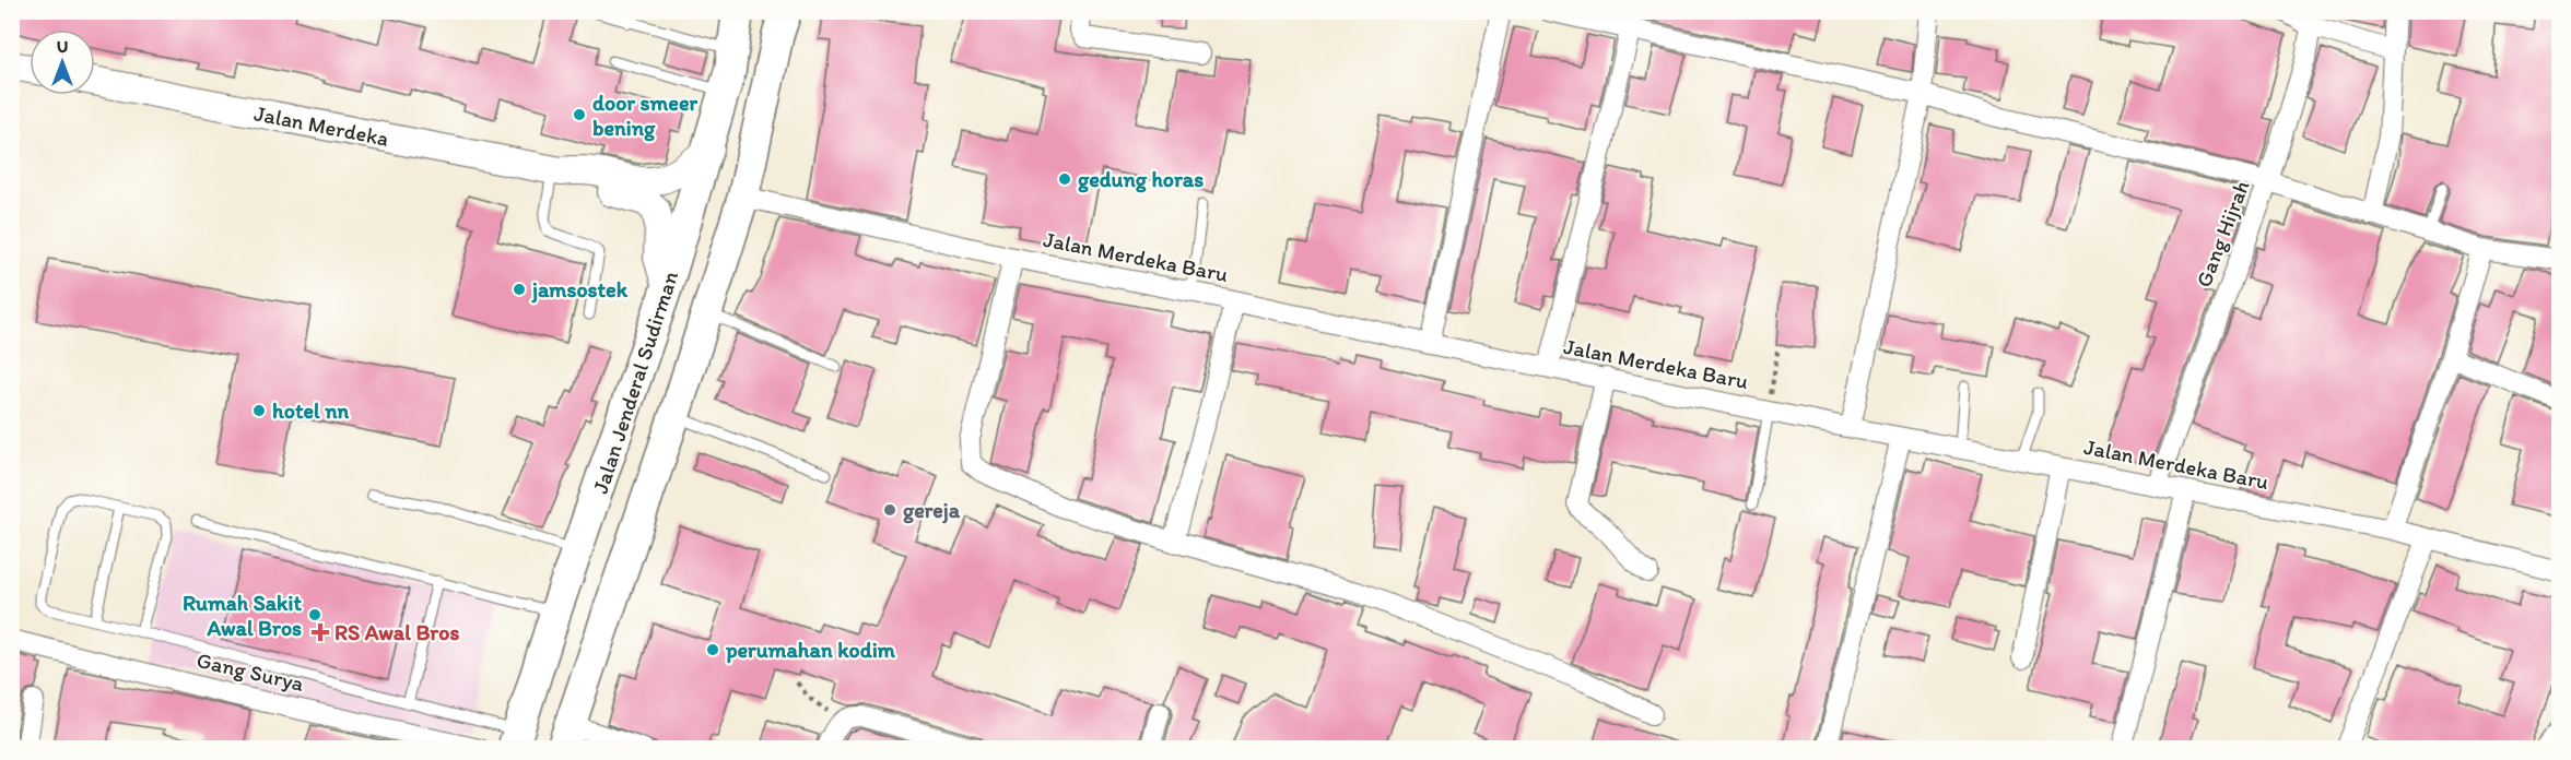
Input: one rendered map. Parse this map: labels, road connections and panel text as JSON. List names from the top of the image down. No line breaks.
{"streets":{"main road":["Jalan Jenderal Sudirman"],"street":["Jalan Merdeka","Gang Hijrah","Jalan Merdeka Baru","Gang Surya"]},"crossings":[["Jalan Merdeka","Jalan Jenderal Sudirman"],["Gang Hijrah","Jalan Merdeka Baru"]],"places":{"other":["door smeer bening","gedung horas","jamsostek","hotel nn","gereja","Rumah Sakit Awal Bros","perumahan kodim"],"health":["RS Awal Bros"]},"north":"top"}
